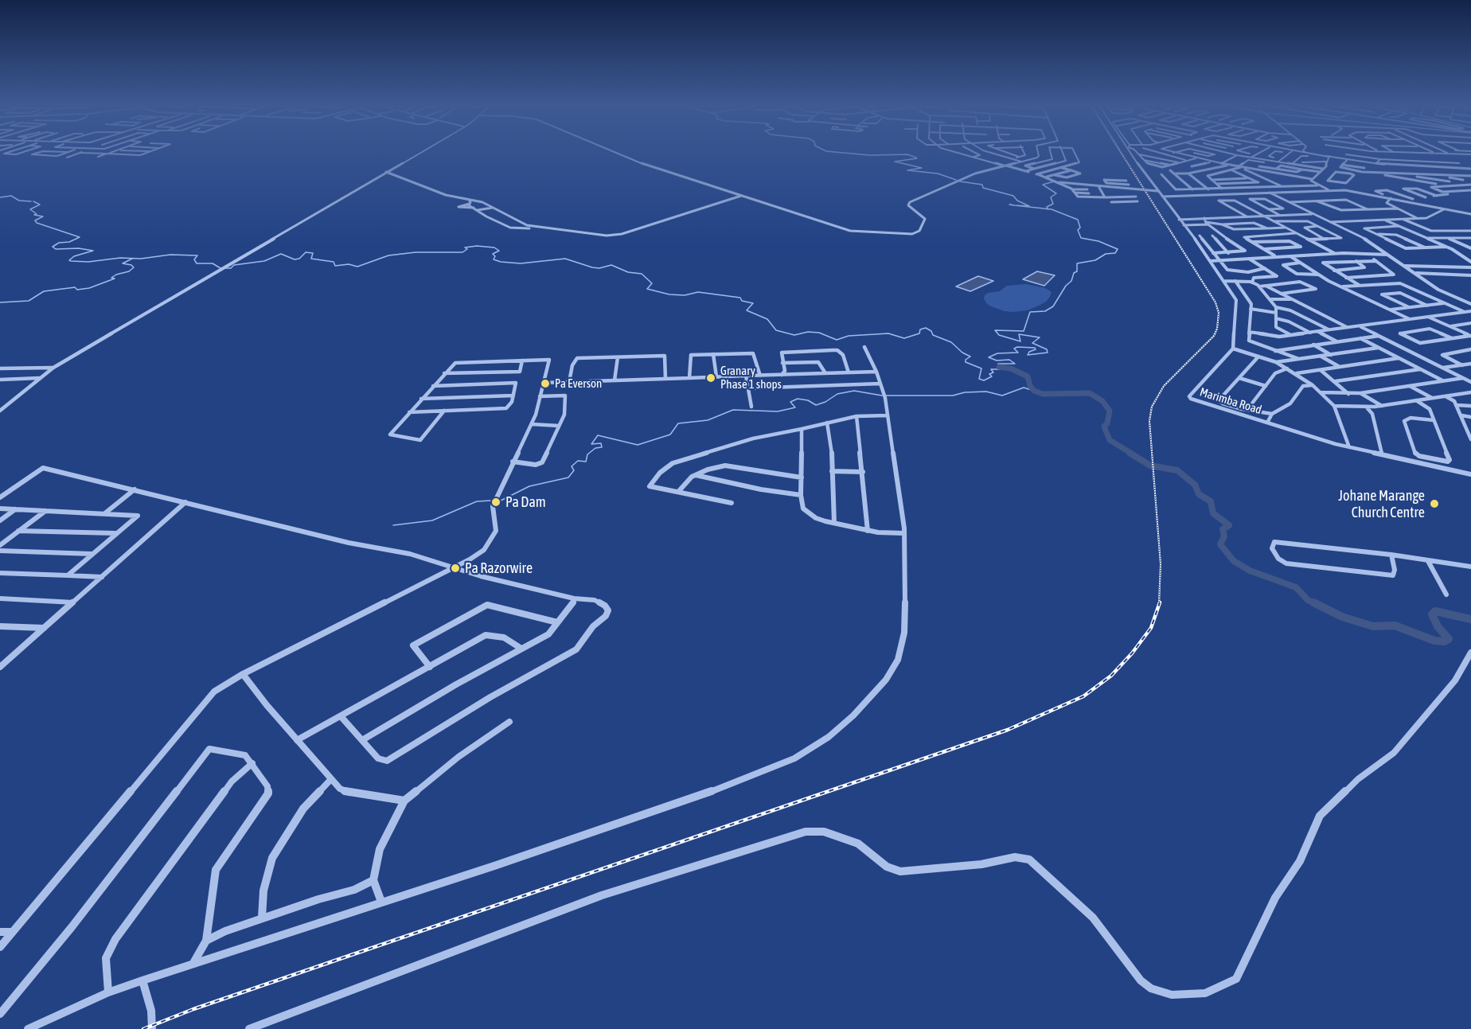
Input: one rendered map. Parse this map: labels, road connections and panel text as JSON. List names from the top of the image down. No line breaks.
{"streets":{"street":["Marimba Road"]},"places":["Granary Phase 1 shops","Pa Everson","Pa Dam","Johane Marange Church Centre","Pa Razorwire"]}
